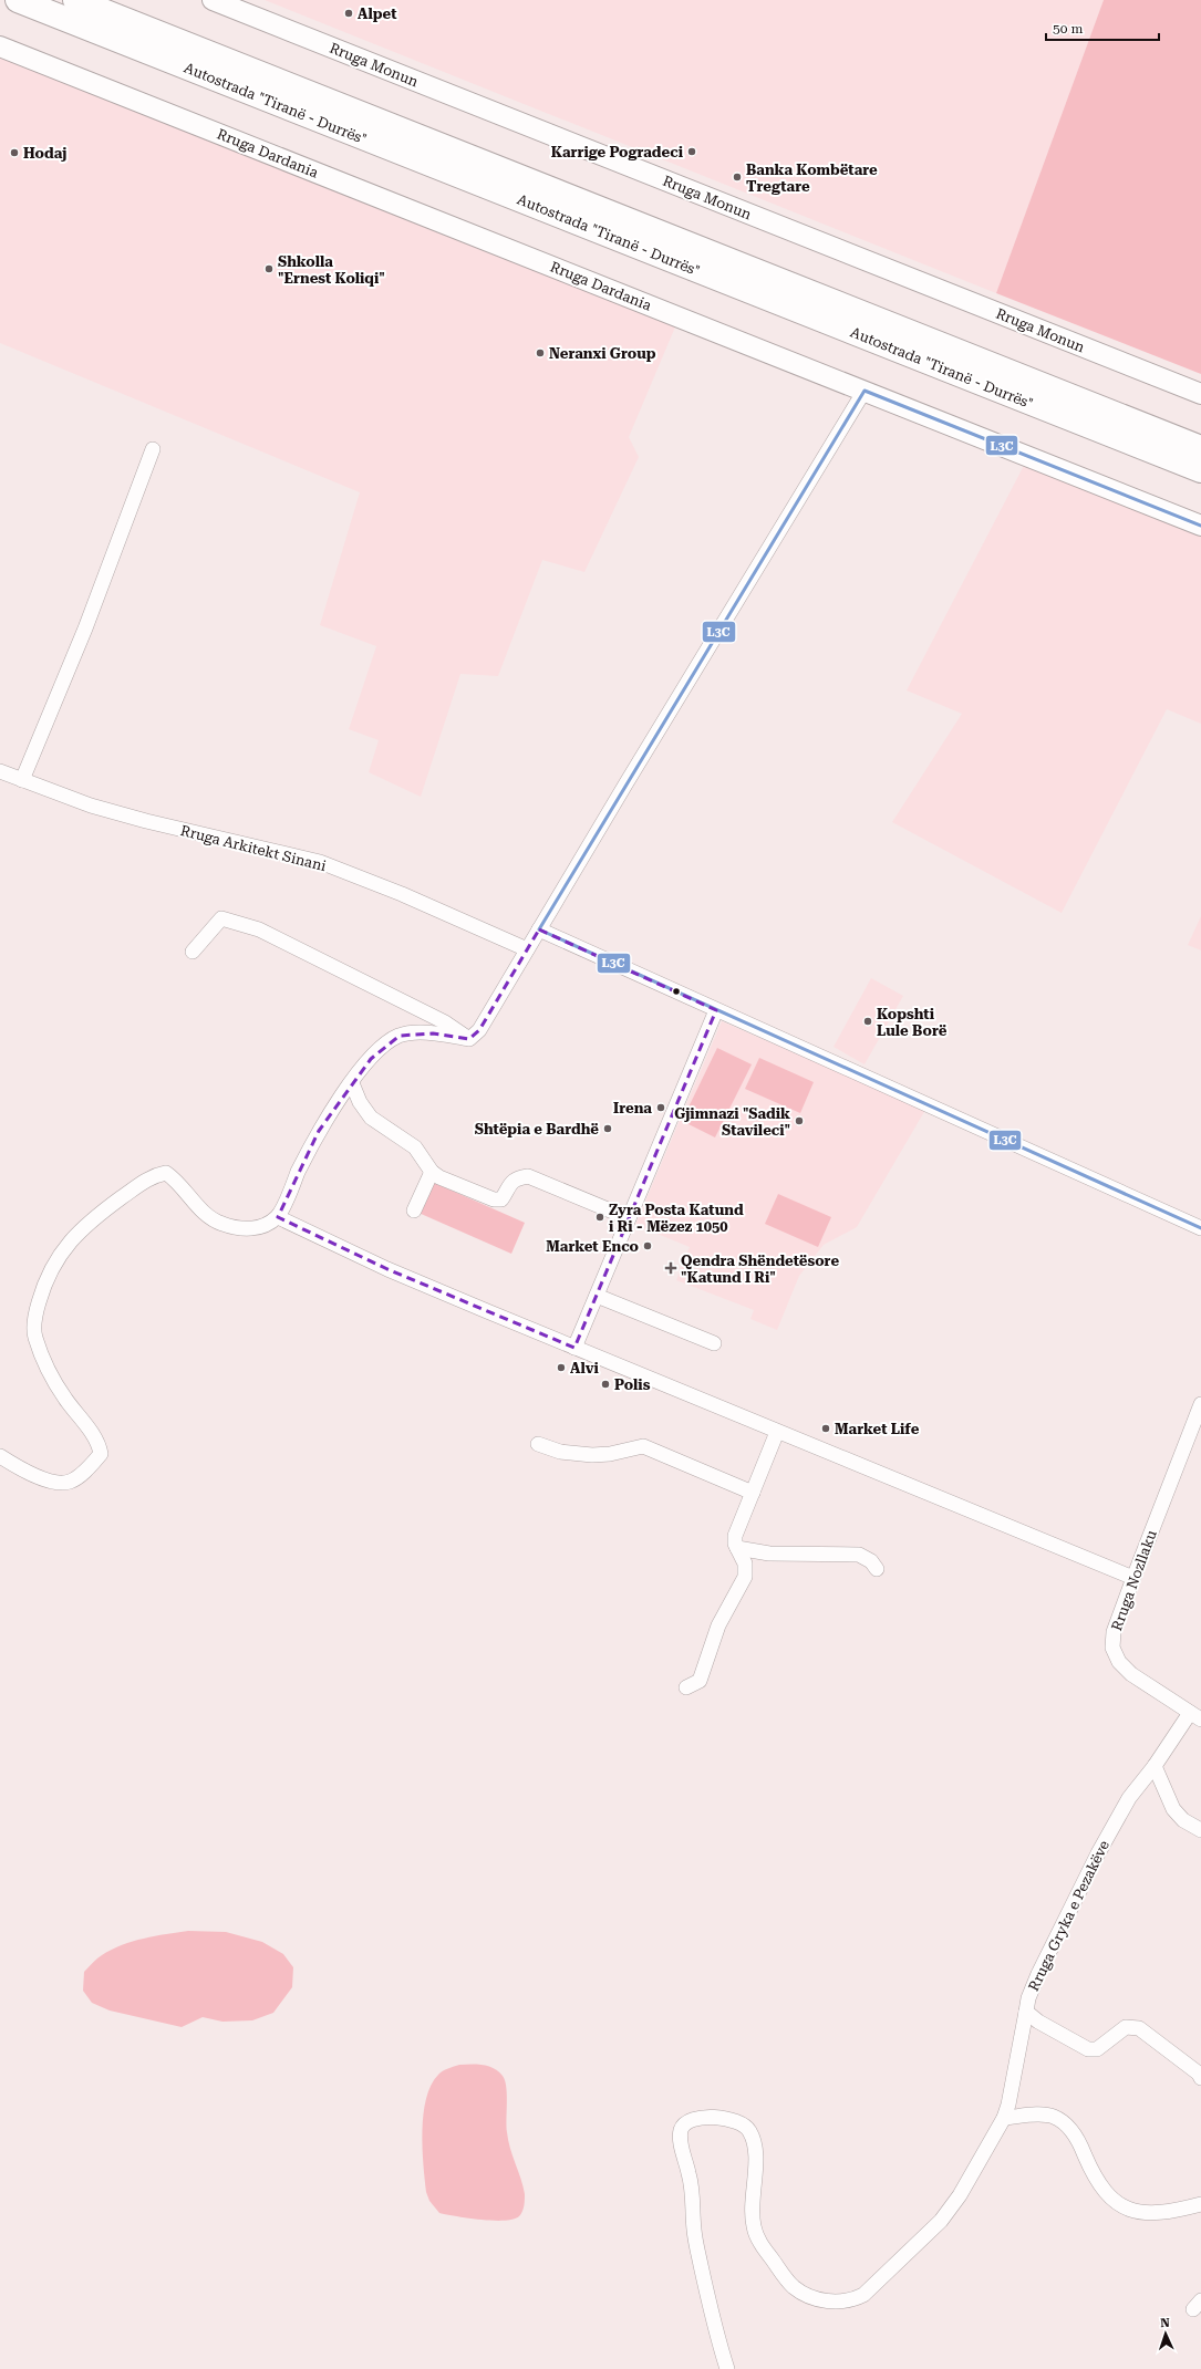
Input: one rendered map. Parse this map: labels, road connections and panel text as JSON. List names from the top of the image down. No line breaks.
{"streets":{"highway":["Autostrada \"Tiranë - Durrës\""],"main road":["Rruga Monun","Rruga Dardania"],"street":["Rruga Arkitekt Sinani","Rruga Nozllaku","Rruga Gryka e Pezakëve"]},"crossings":[["Rruga Nozllaku","Rruga Gryka e Pezakëve"]],"places":{"other":["Alpet","Karrige Pogradeci","Hodaj","Banka Kombëtare Tregtare","Shkolla \"Ernest Koliqi\"","Neranxi Group","Kopshti Lule Borë","Irena","Gjimnazi \"Sadik Stavileci\"","Shtëpia e Bardhë","Zyra Posta Katund i Ri - Mëzez 1050","Market Enco","Alvi","Polis","Market Life"],"health":["Qendra Shëndetësore \"Katund I Ri\""]},"lines":["transit line L3C"],"scale_bar":"50 m","north":"top"}
